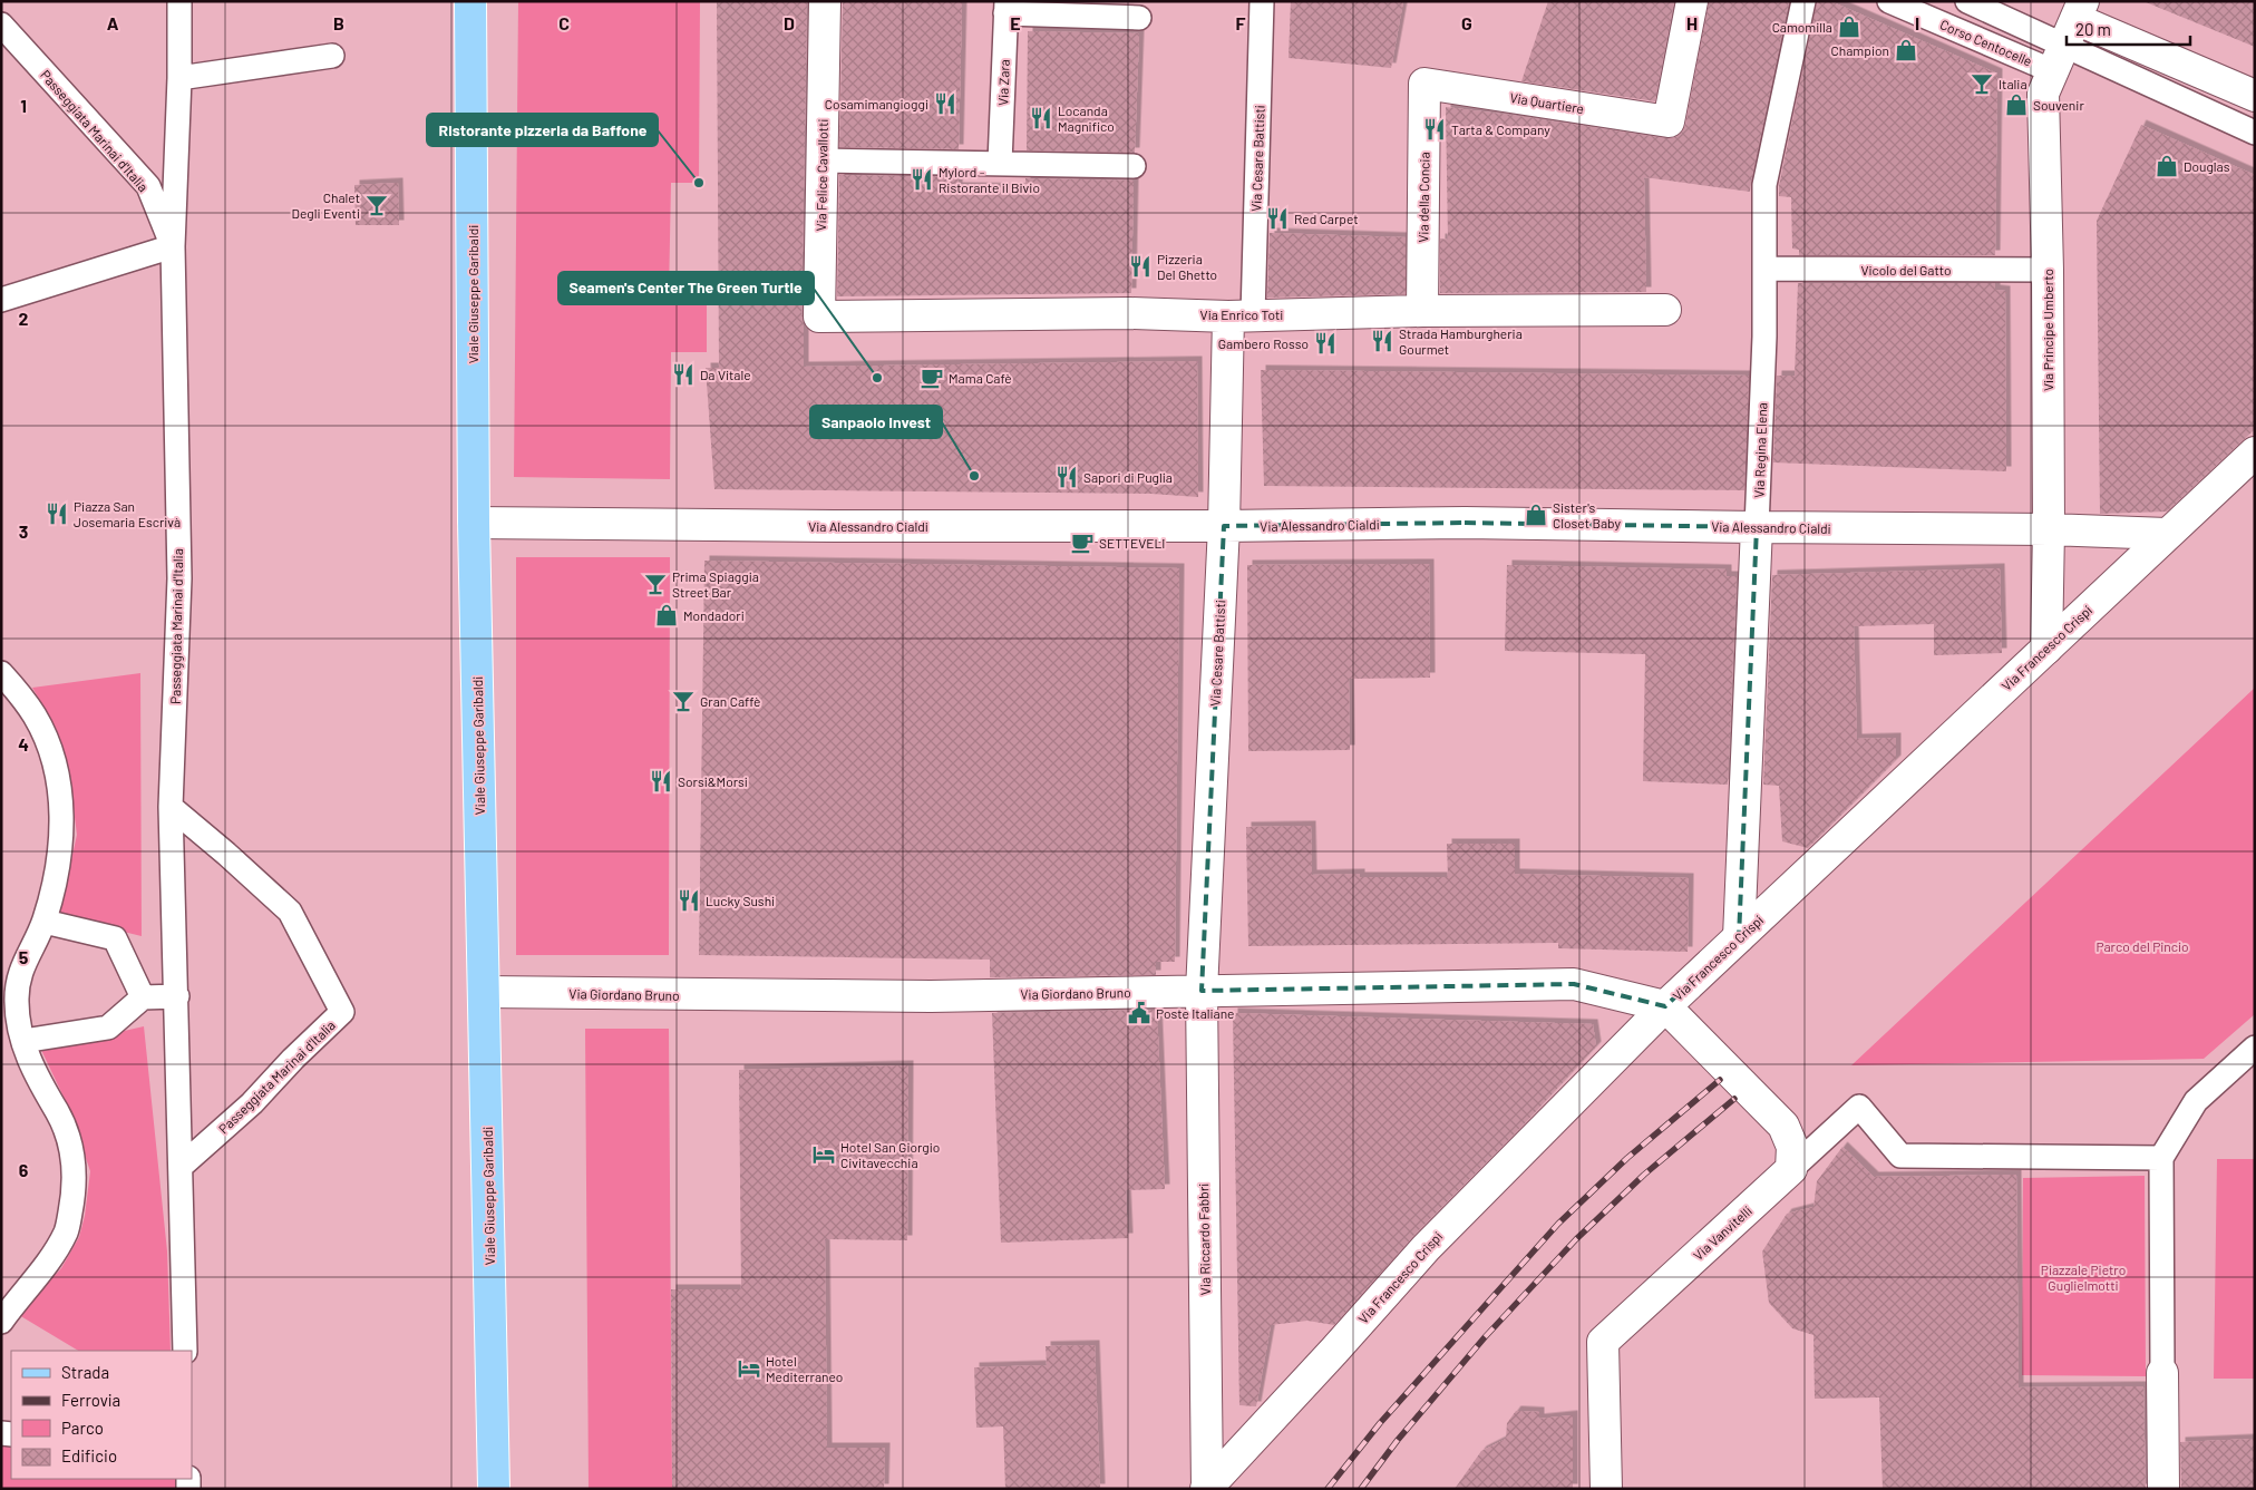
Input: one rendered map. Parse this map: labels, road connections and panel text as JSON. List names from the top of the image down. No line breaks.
{"streets":{"main road":["Viale Giuseppe Garibaldi"],"street":["Corso Centocelle","Via Zara","Via Quartiere","Passeggiata Marinai d'Italia","Via Cesare Battisti","Via Felice Cavallotti","Via della Concia","Vicolo del Gatto","Via Enrico Toti","Via Principe Umberto","Via Regina Elena","Via Alessandro Cialdi","Via Francesco Crispi","Via Giordano Bruno","Via Vanvitelli","Via Riccardo Fabbri"]},"crossings":[["Corso Centocelle","Via Principe Umberto"],["Via Quartiere","Via della Concia"],["Via Cesare Battisti","Via Enrico Toti"],["Via Cesare Battisti","Via Alessandro Cialdi"],["Via Cesare Battisti","Via Giordano Bruno"],["Via Cesare Battisti","Via Riccardo Fabbri"],["Via Felice Cavallotti","Via Enrico Toti"],["Via della Concia","Via Enrico Toti"],["Vicolo del Gatto","Via Principe Umberto"],["Vicolo del Gatto","Via Regina Elena"],["Viale Giuseppe Garibaldi","Via Alessandro Cialdi"],["Viale Giuseppe Garibaldi","Via Giordano Bruno"],["Via Principe Umberto","Via Alessandro Cialdi"],["Via Principe Umberto","Via Francesco Crispi"],["Via Regina Elena","Via Alessandro Cialdi"],["Via Regina Elena","Via Francesco Crispi"],["Via Alessandro Cialdi","Via Francesco Crispi"],["Via Francesco Crispi","Via Giordano Bruno"],["Via Francesco Crispi","Via Riccardo Fabbri"],["Via Giordano Bruno","Via Riccardo Fabbri"]],"parks":["Parco del Pincio","Piazzale Pietro Guglielmotti"],"places":{"shop":["Camomilla","Champion","Souvenir","Douglas","Sister's Closet Baby","Mondadori"],"bar":["Italia","Chalet Degli Eventi","Prima Spiaggia Street Bar","Gran Caffè"],"restaurant":["Cosamimangioggi","Locanda Magnifico","Tarta & Company","Mylord - Ristorante il Bivio","Red Carpet","Pizzeria Del Ghetto","Strada Hamburgheria Gourmet","Gambero Rosso","Da Vitale","Sapori di Puglia","Piazza San Josemaria Escrivà","Sorsi&Morsi","Lucky Sushi"],"other":["Ristorante pizzeria da Baffone","Seamen's Center The Green Turtle","Sanpaolo Invest"],"cafe":["Mama Cafè","SETTEVELI"],"public building":["Poste Italiane"],"hotel":["Hotel San Giorgio Civitavecchia","Hotel Mediterraneo"]},"legend":["Strada","Ferrovia","Parco","Edificio"],"scale_bar":"20 m","grid":{"columns":["A","B","C","D","E","F","G","H","I"],"rows":["1","2","3","4","5","6"]}}
